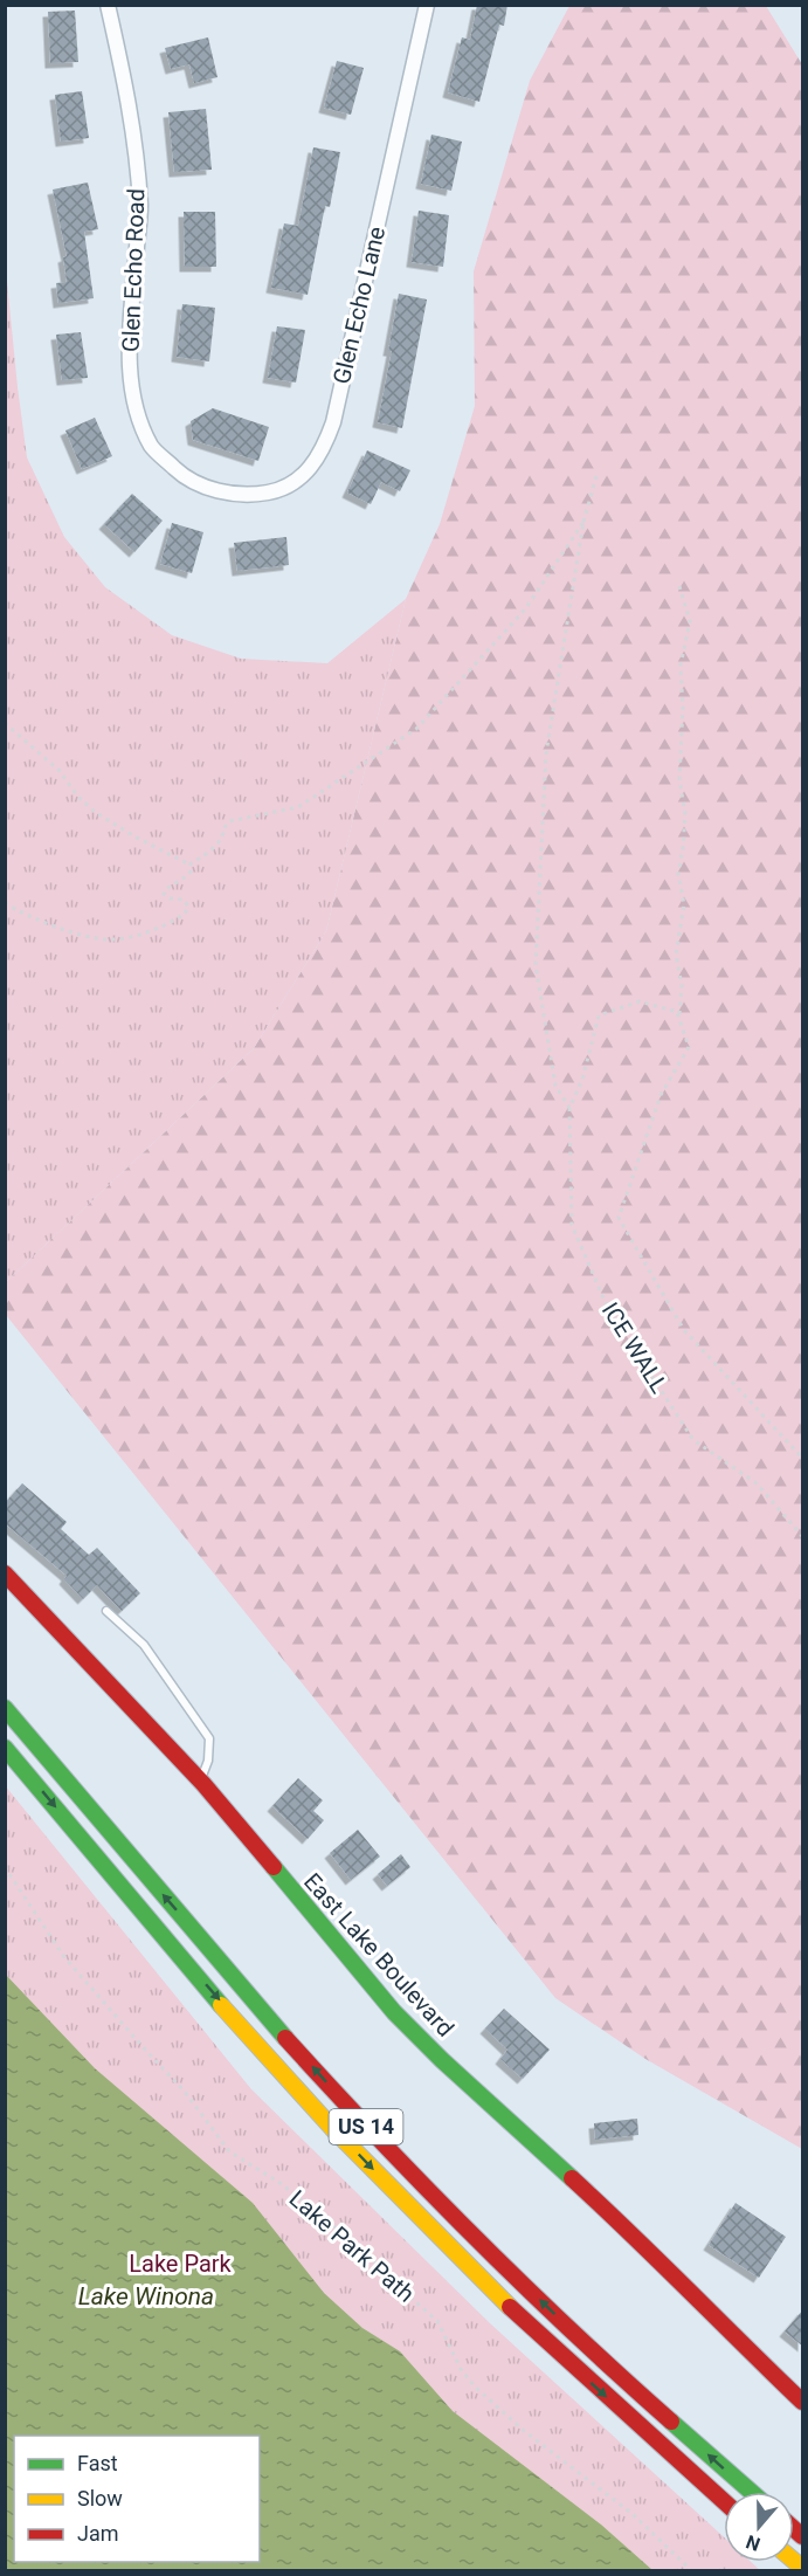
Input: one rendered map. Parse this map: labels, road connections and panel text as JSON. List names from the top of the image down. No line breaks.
{"streets":{"main road":["East Lake Boulevard","US 14"],"street":["Glen Echo Road","Glen Echo Lane"],"path":["ICE WALL","Lake Park Path"]},"crossings":[["Glen Echo Road","Glen Echo Lane"]],"water":["Lake Winona"],"parks":["Lake Park"],"legend":["Fast","Slow","Jam"],"north":"bottom"}
